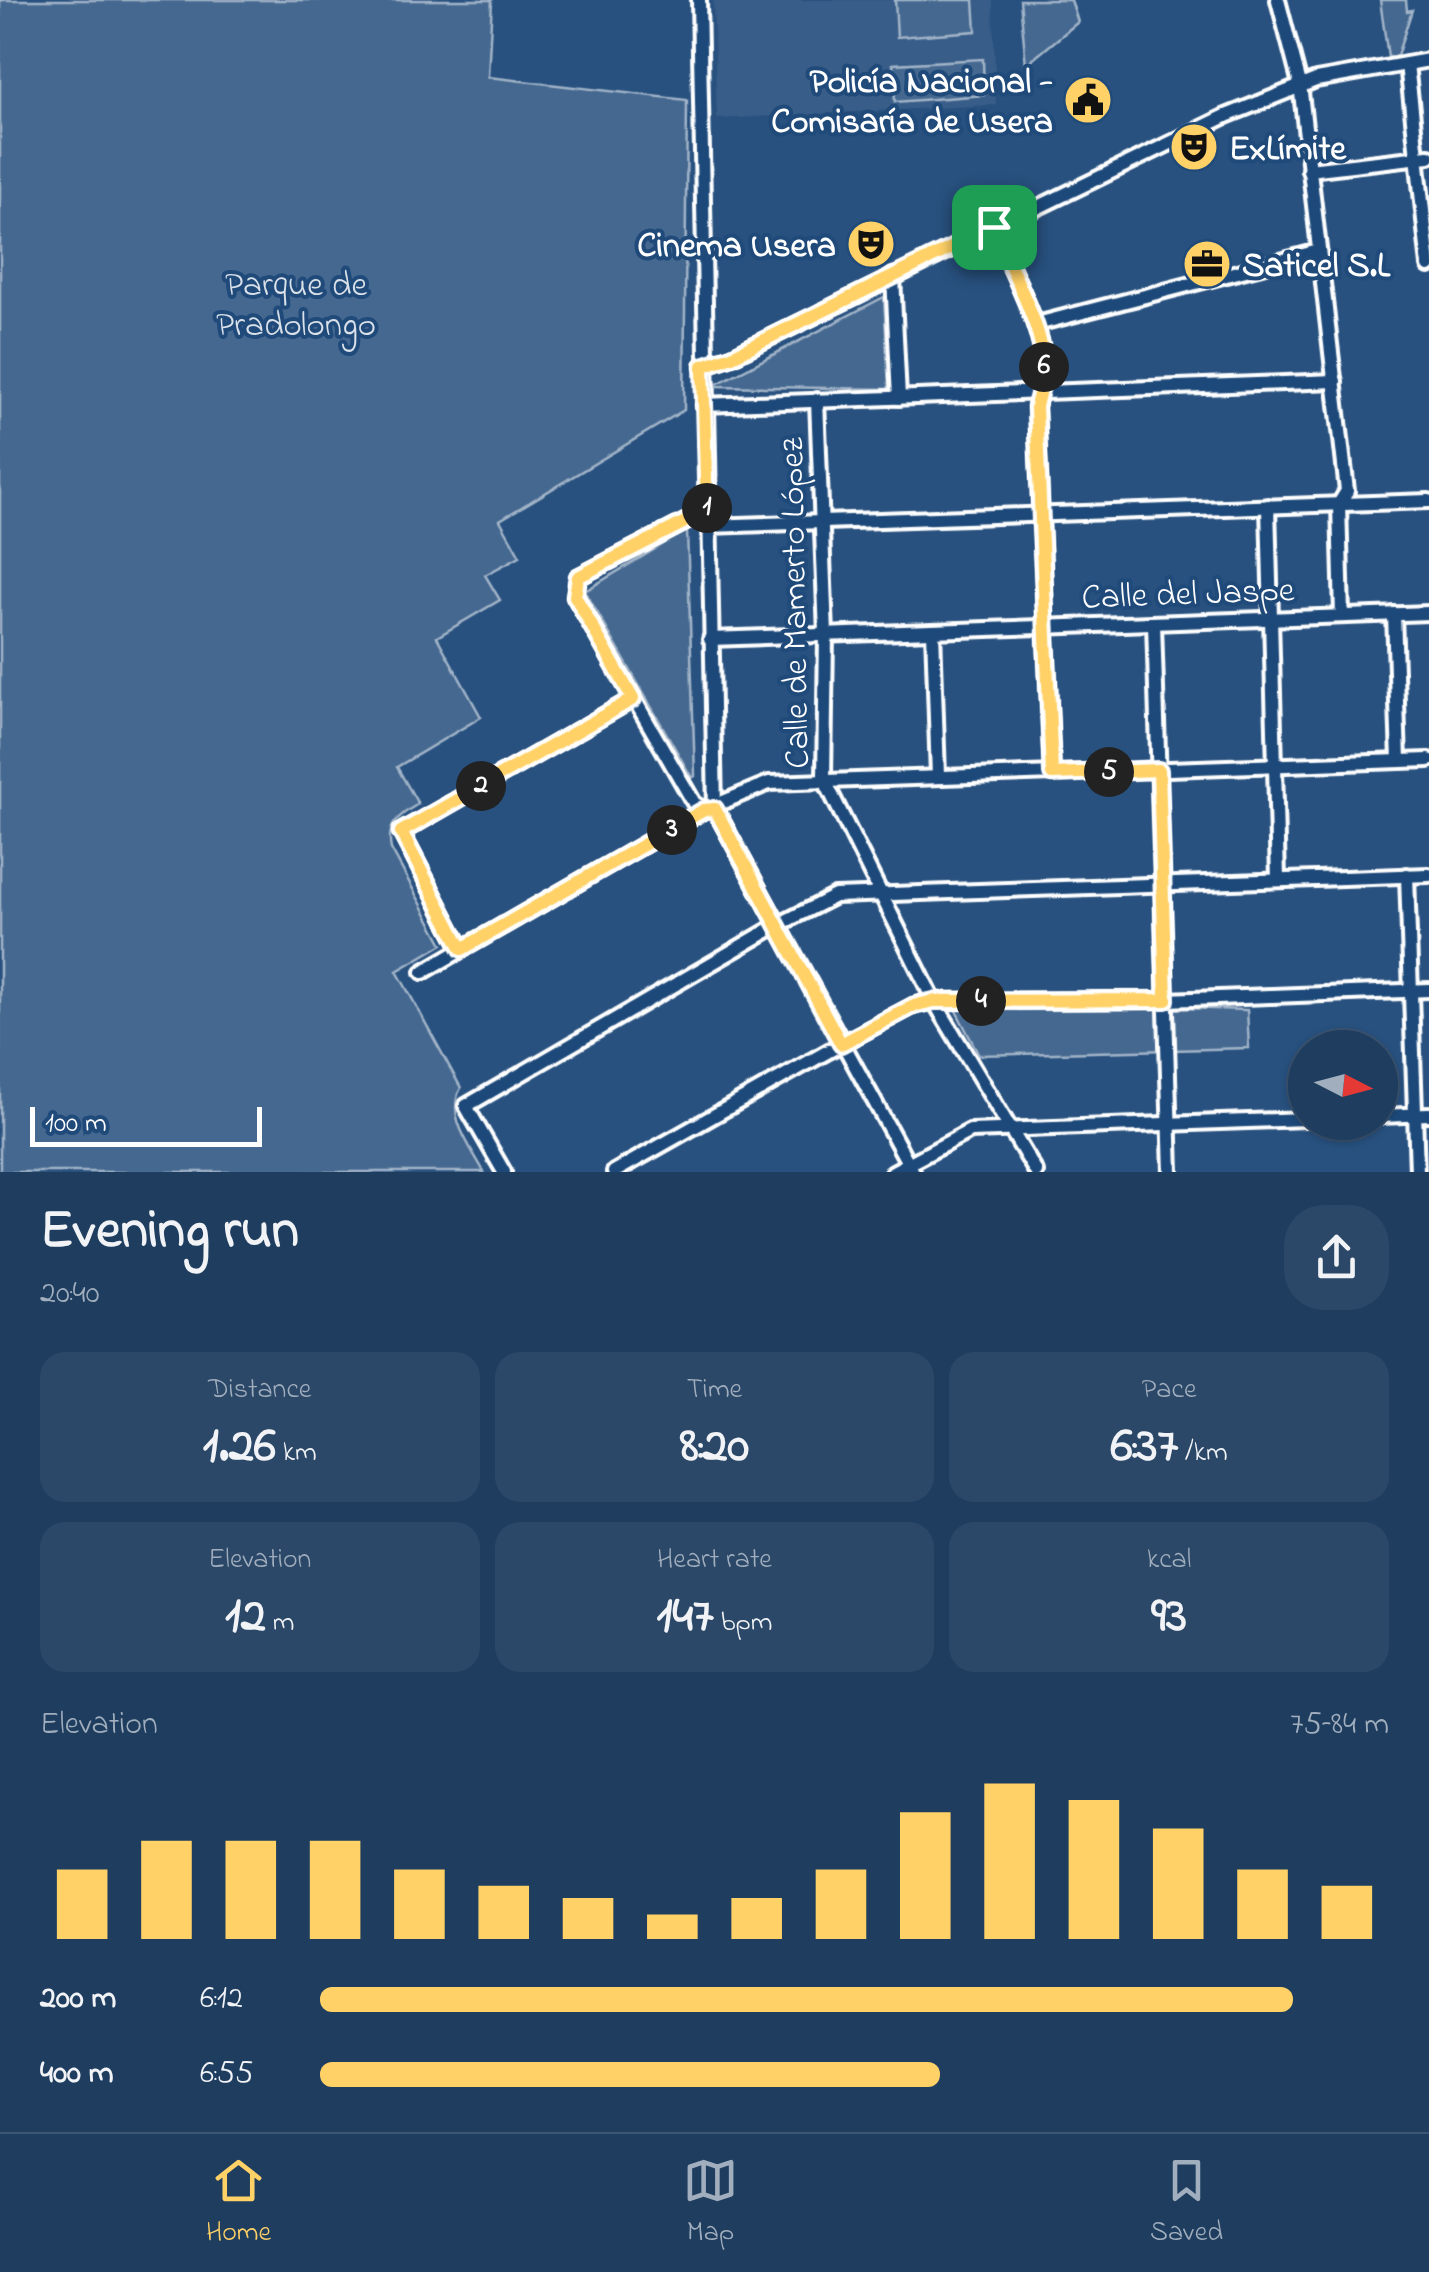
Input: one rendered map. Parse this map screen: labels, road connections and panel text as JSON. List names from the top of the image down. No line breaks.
{"streets":{"street":["Calle del Jaspe","Calle de Mamerto López"]},"crossings":[["Calle del Jaspe","Calle de Mamerto López"]],"parks":["Parque de Pradolongo"],"places":{"public building":["Policía Nacional - Comisaría de Usera"],"theatre":["ExLímite","Cinema Usera"],"office":["Saticel S.L"]},"scale_bar":"100 m","north":"right","page":{"pins":["6","1","5","2","3","4"],"scale":"100 m","heading":["Evening run","20:40"],"stats":[["Distance","1.26 km"],["Time","8:20"],["Pace","6:37 /km"],["Elevation","12 m"],["Heart rate","147 bpm"],["kcal","93"]],"chart":["Elevation","75–84 m"],"list":[{"name":"200 m","note":"6:12"},{"name":"400 m","note":"6:55"}],"tabs":["Home","Map","Saved"]}}
